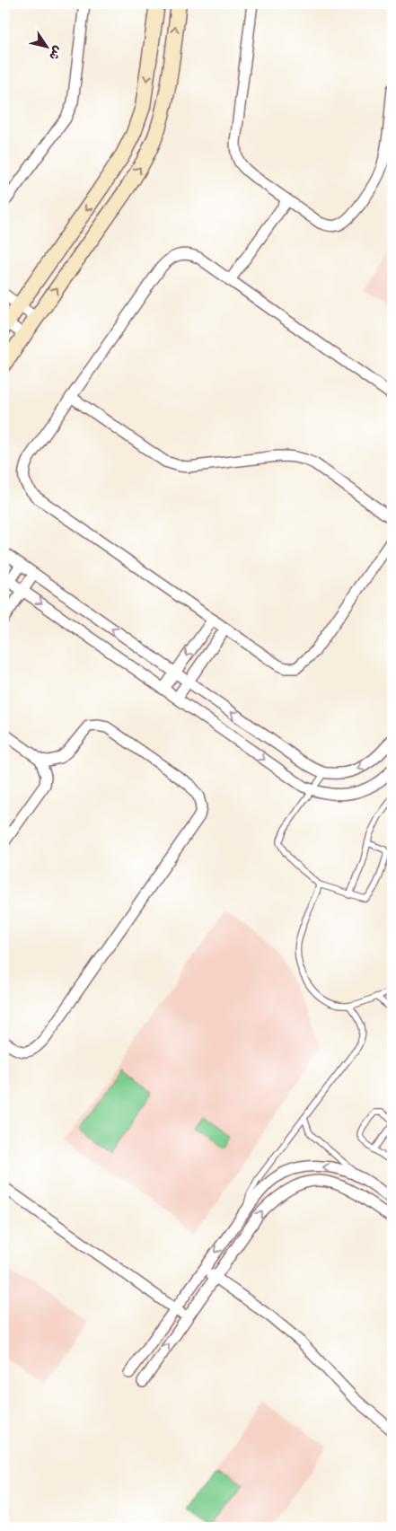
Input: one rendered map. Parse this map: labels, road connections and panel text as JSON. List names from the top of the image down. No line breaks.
{"north":"bottom right"}
